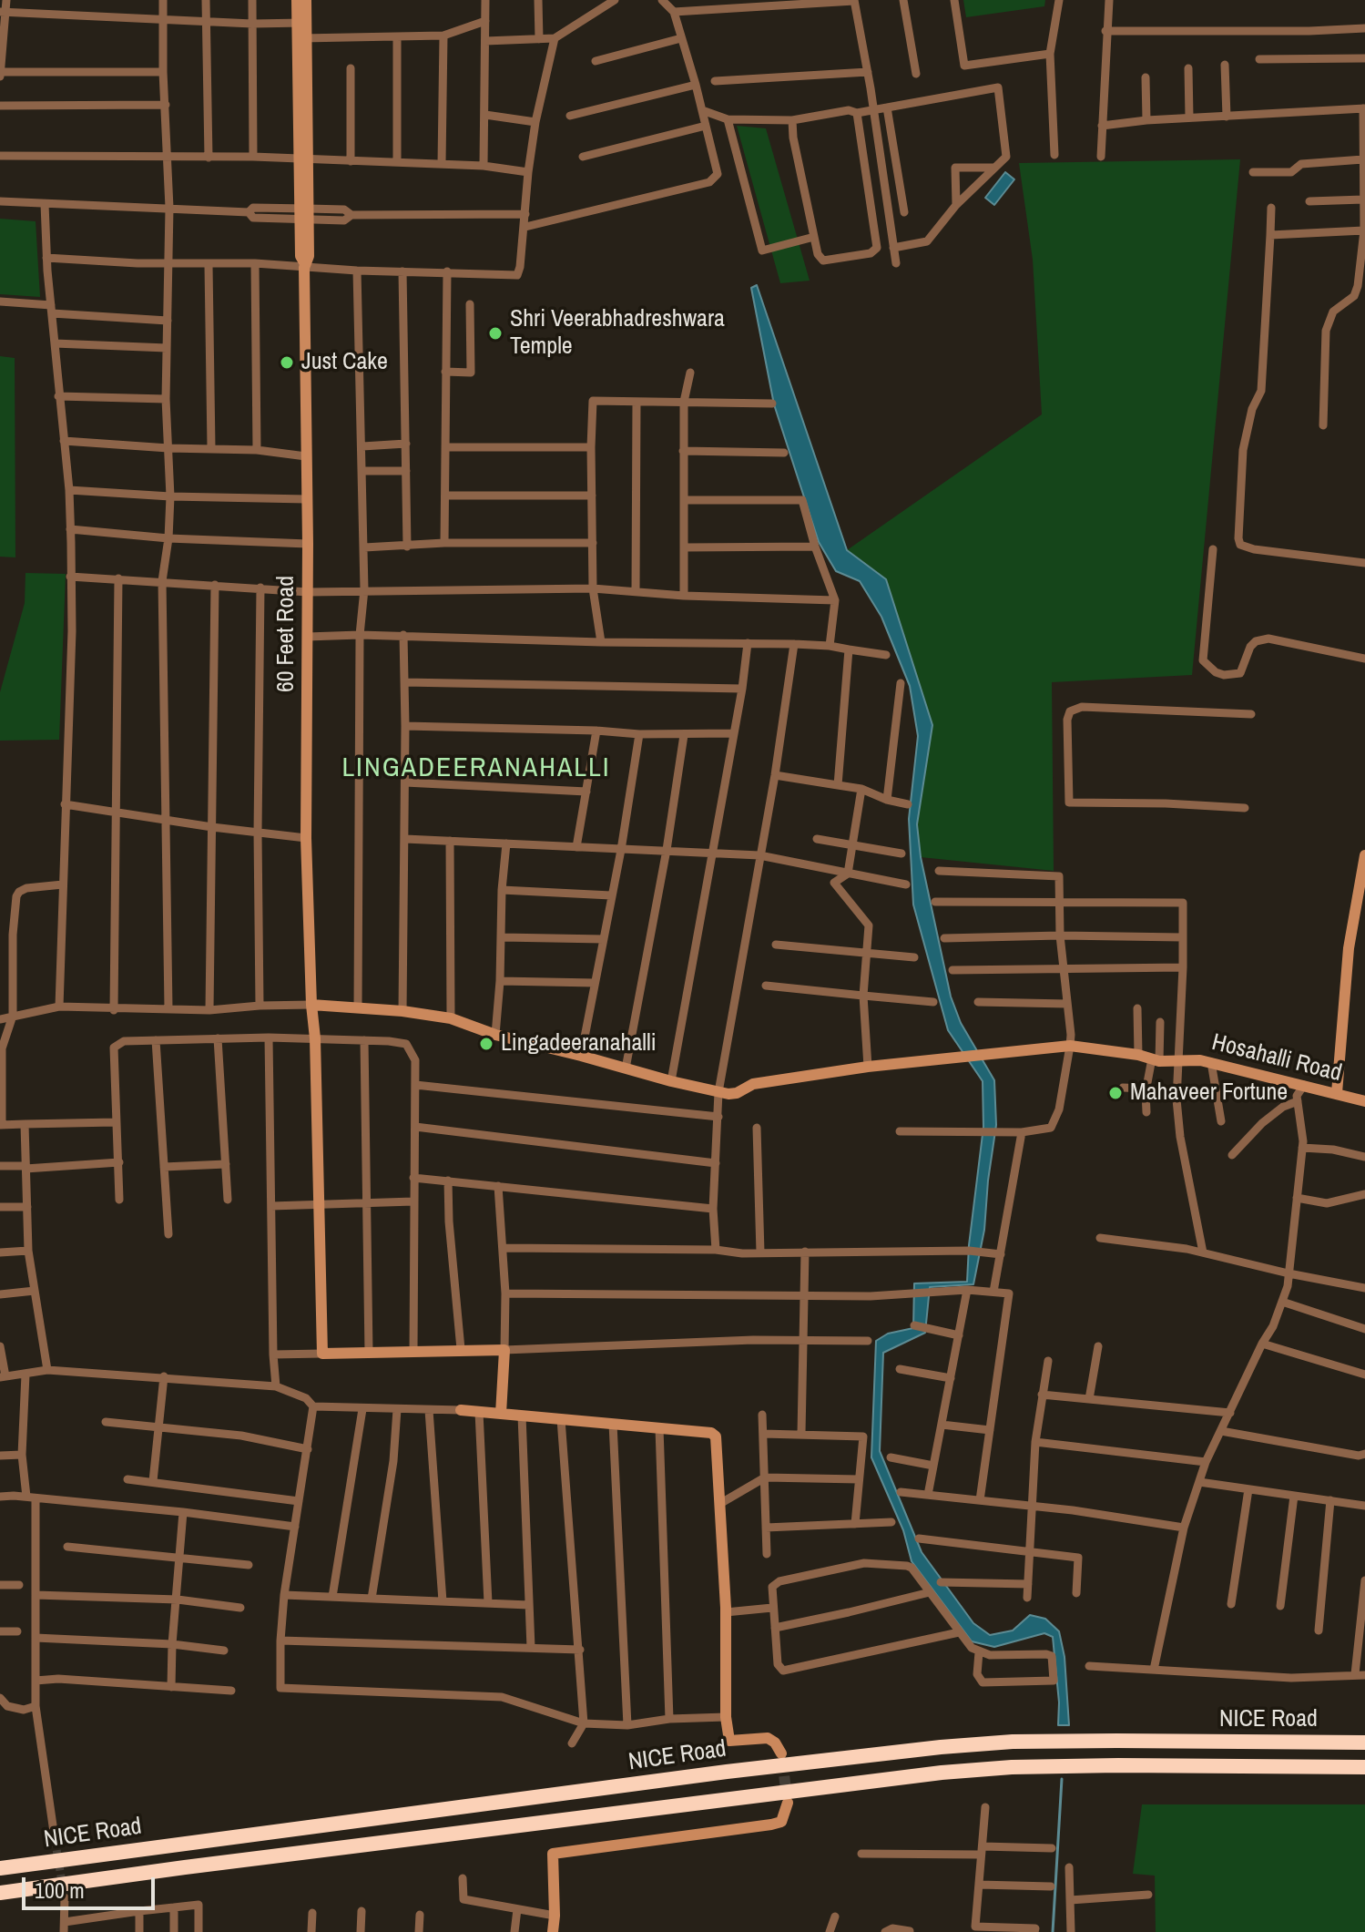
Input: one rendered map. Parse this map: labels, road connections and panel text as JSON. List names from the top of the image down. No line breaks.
{"streets":{"highway":["NICE Road"],"street":["60 Feet Road","Hosahalli Road"]},"districts":["LINGADEERANAHALLI"],"places":["Shri Veerabhadreshwara Temple","Just Cake","Lingadeeranahalli","Mahaveer Fortune"],"scale_bar":"100 m"}
